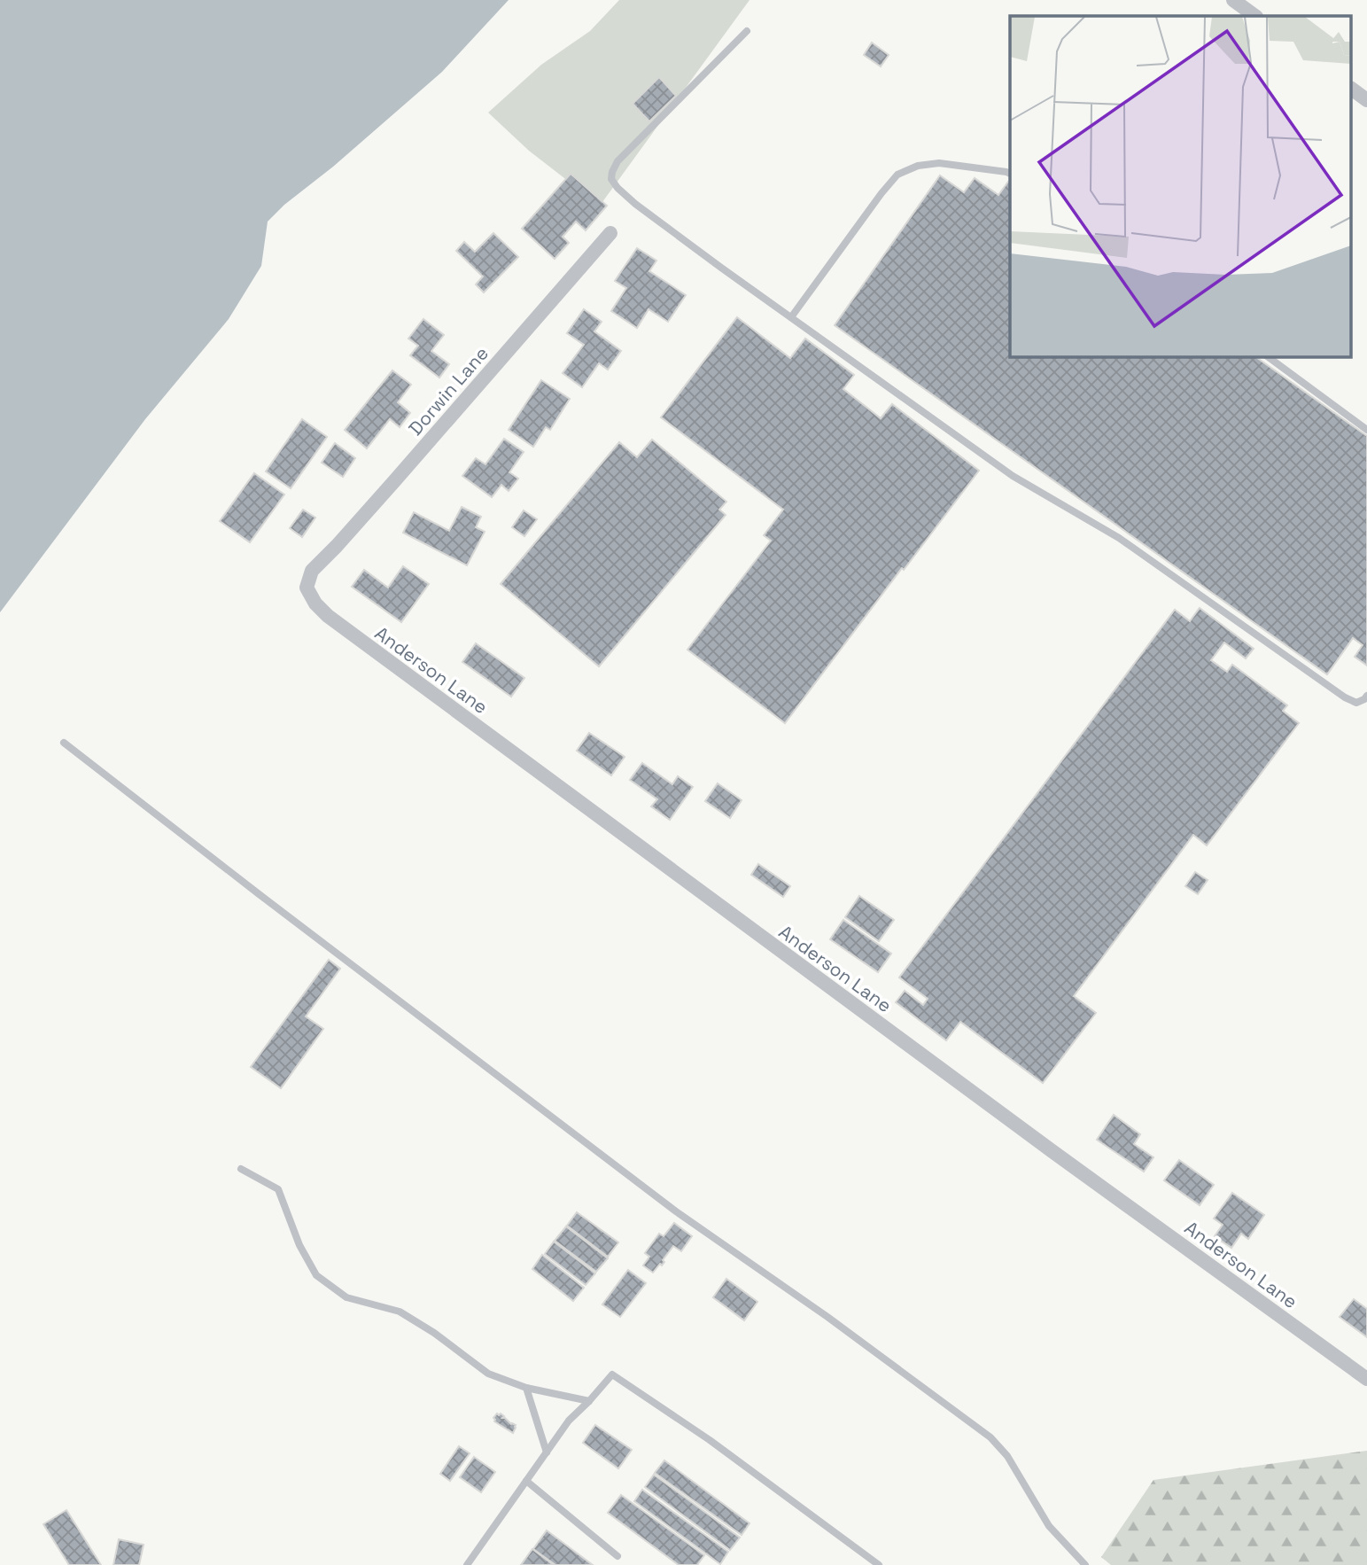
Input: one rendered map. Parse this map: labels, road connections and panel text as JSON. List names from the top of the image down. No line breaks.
{"streets":{"street":["Dorwin Lane","Anderson Lane"]},"crossings":[["Dorwin Lane","Anderson Lane"]]}
